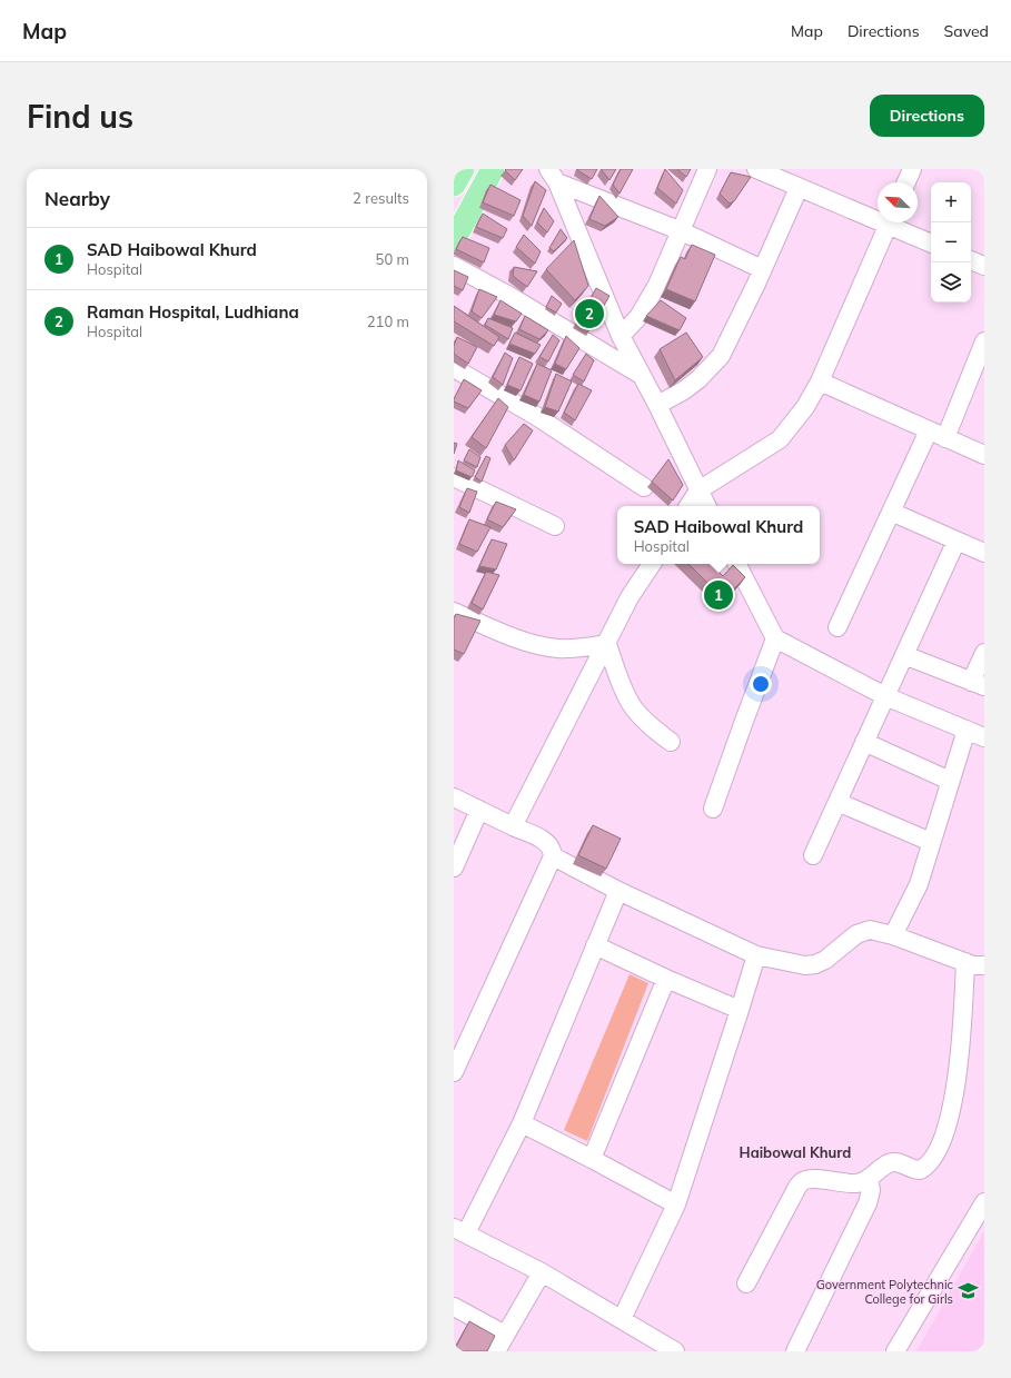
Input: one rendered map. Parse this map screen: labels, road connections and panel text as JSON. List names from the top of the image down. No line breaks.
{"districts":["Haibowal Khurd"],"places":{"school or university":["Government Polytechnic College for Girls"]},"north":"top left","page":{"header":"Map","nav":["Map","Directions","Saved"],"buttons":"Directions","title":"Find us","heading":["Nearby","2 results"],"map_buttons":["+","−"],"list":[{"mark":"1","name":"SAD Haibowal Khurd","note":"Hospital","value":"50 m"},{"mark":"2","name":"Raman Hospital, Ludhiana","note":"Hospital","value":"210 m"}],"pins":["2","1"],"popup":["SAD Haibowal Khurd","Hospital"]}}
